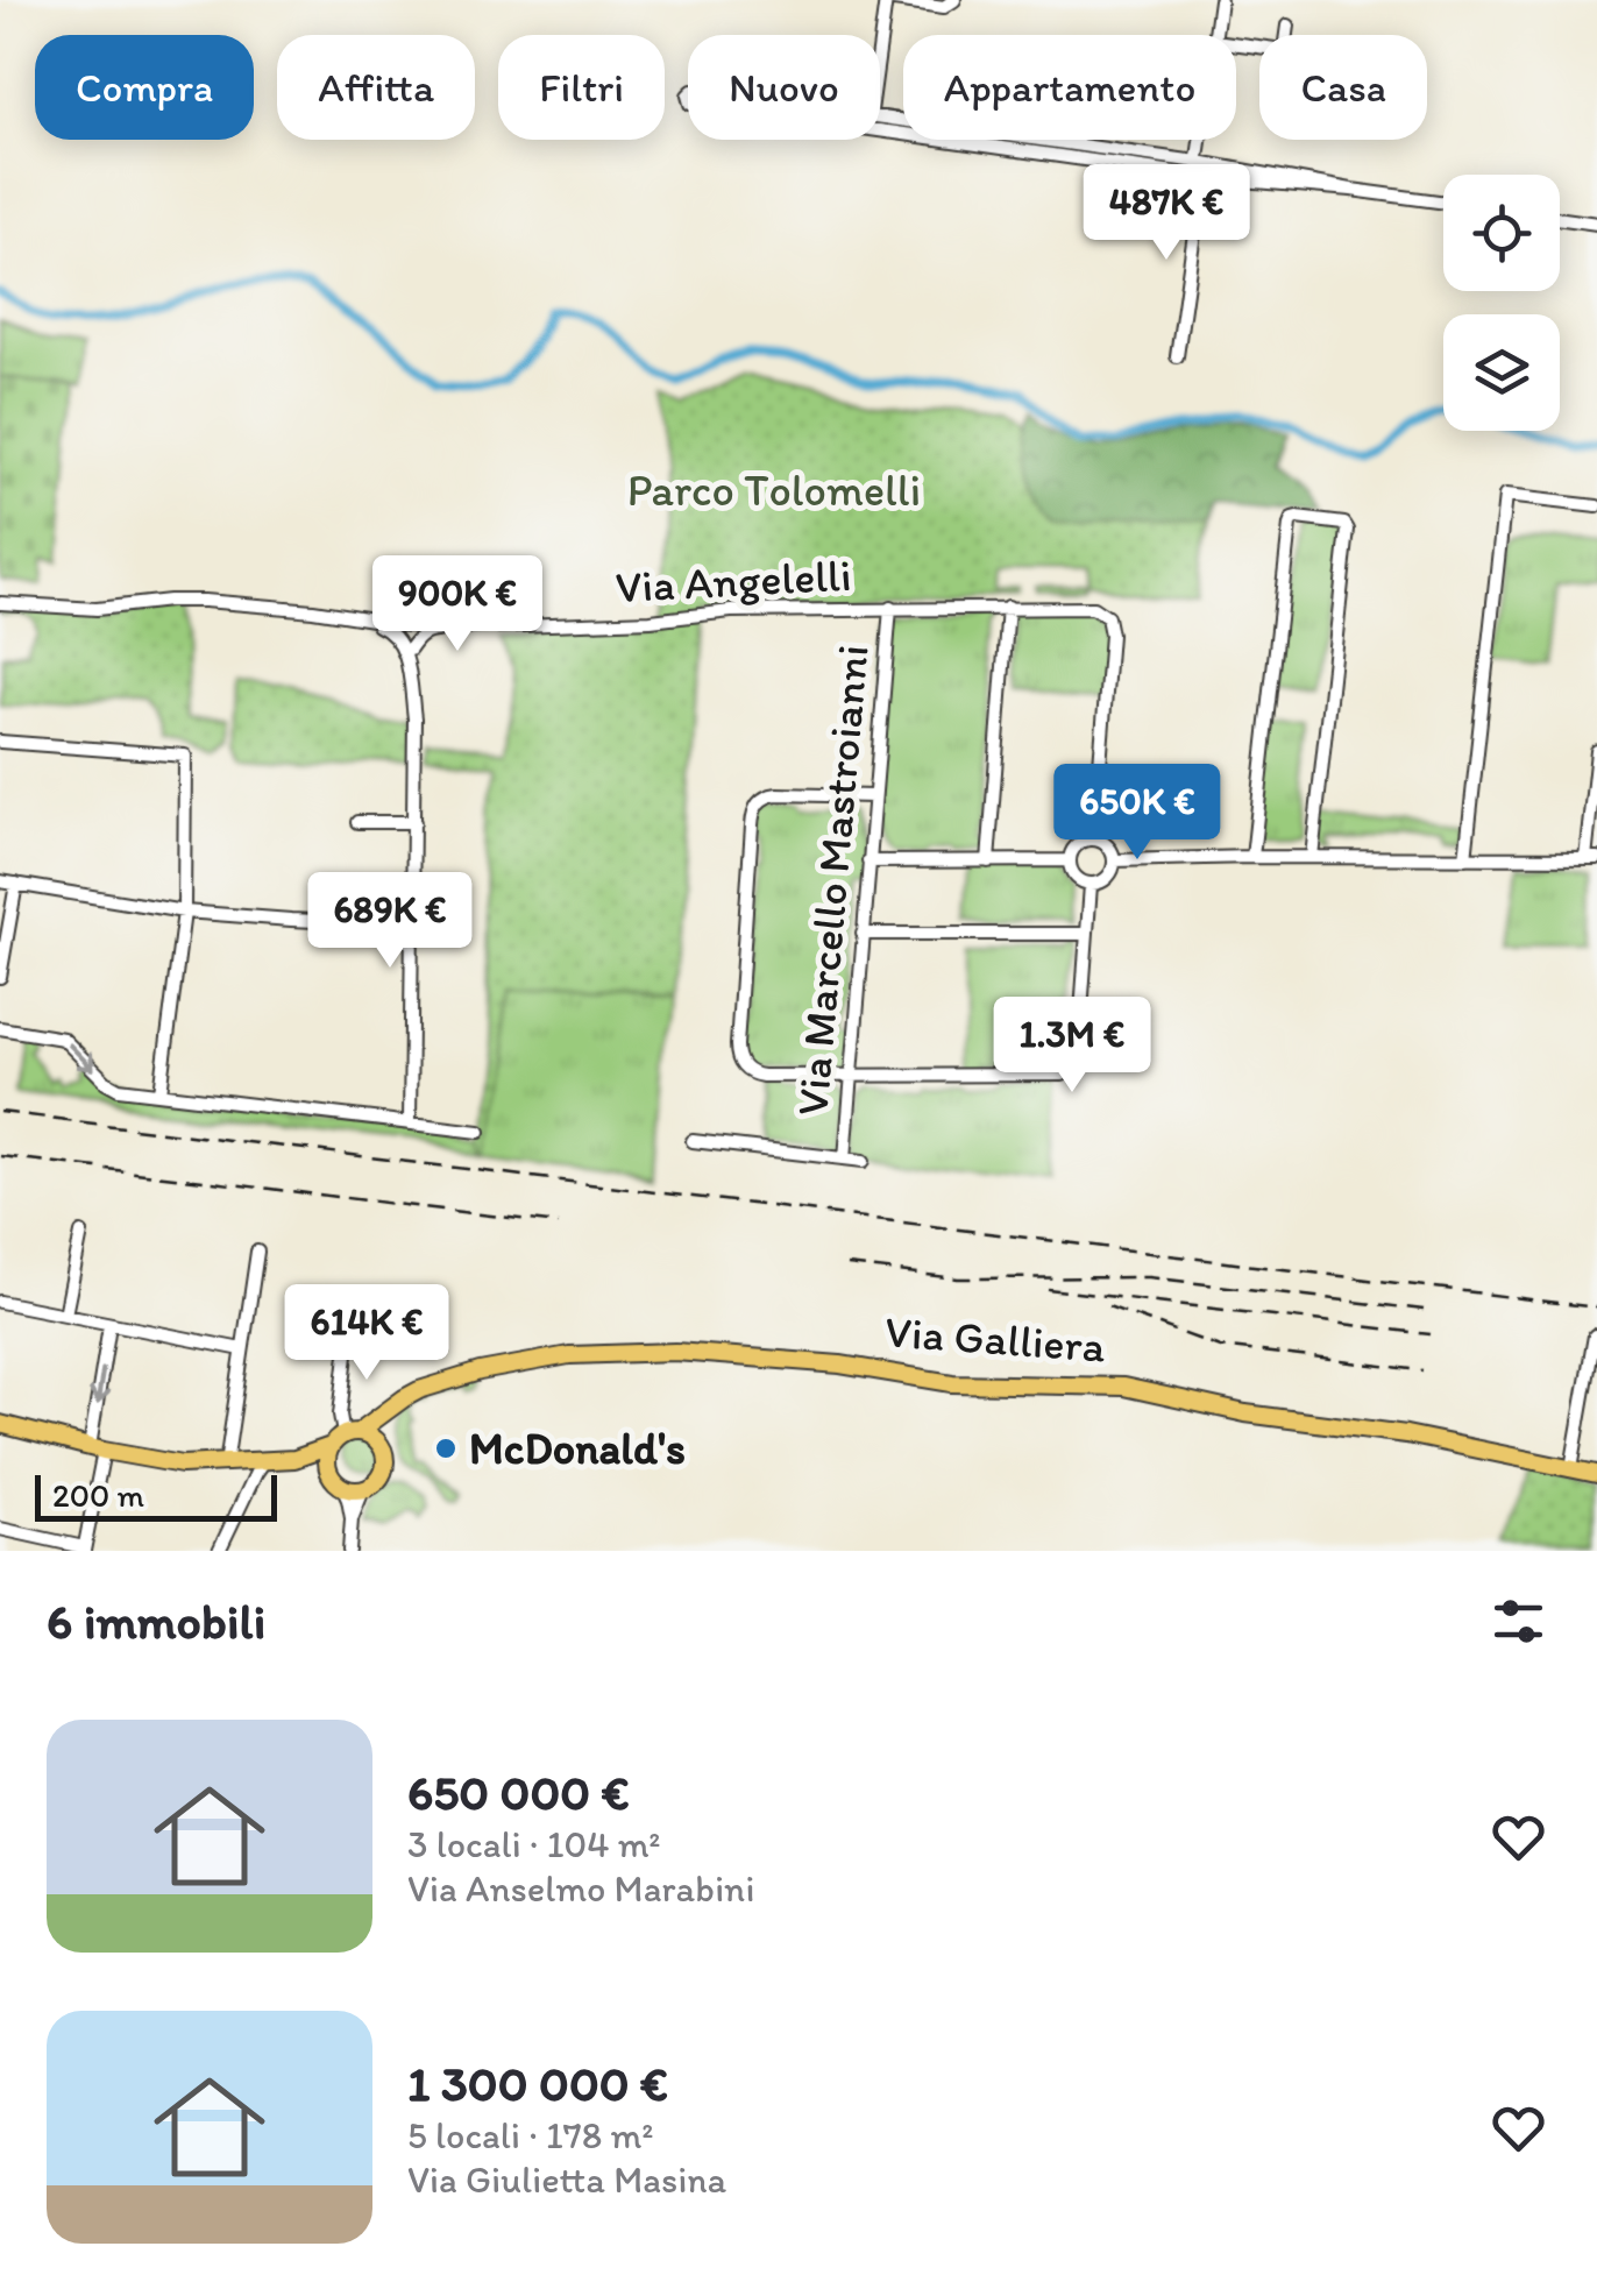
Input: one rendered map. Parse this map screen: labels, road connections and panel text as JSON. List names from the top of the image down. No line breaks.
{"streets":{"main road":["Via Galliera"],"street":["Via Angelelli","Via Marcello Mastroianni"]},"crossings":[["Via Angelelli","Via Marcello Mastroianni"]],"parks":["Parco Tolomelli"],"places":["McDonald's"],"scale_bar":"200 m","page":{"chip":["Compra","Affitta","Filtri","Nuovo","Appartamento","Casa"],"price":["487K €","900K €","650K €","689K €","1.3M €","614K €"],"scale":"200 m","heading":"6 immobili","list":[{"name":"650 000 €","note":"3 locali · 104 m² · Via Anselmo Marabini"},{"name":"1 300 000 €","note":"5 locali · 178 m² · Via Giulietta Masina"}]}}
